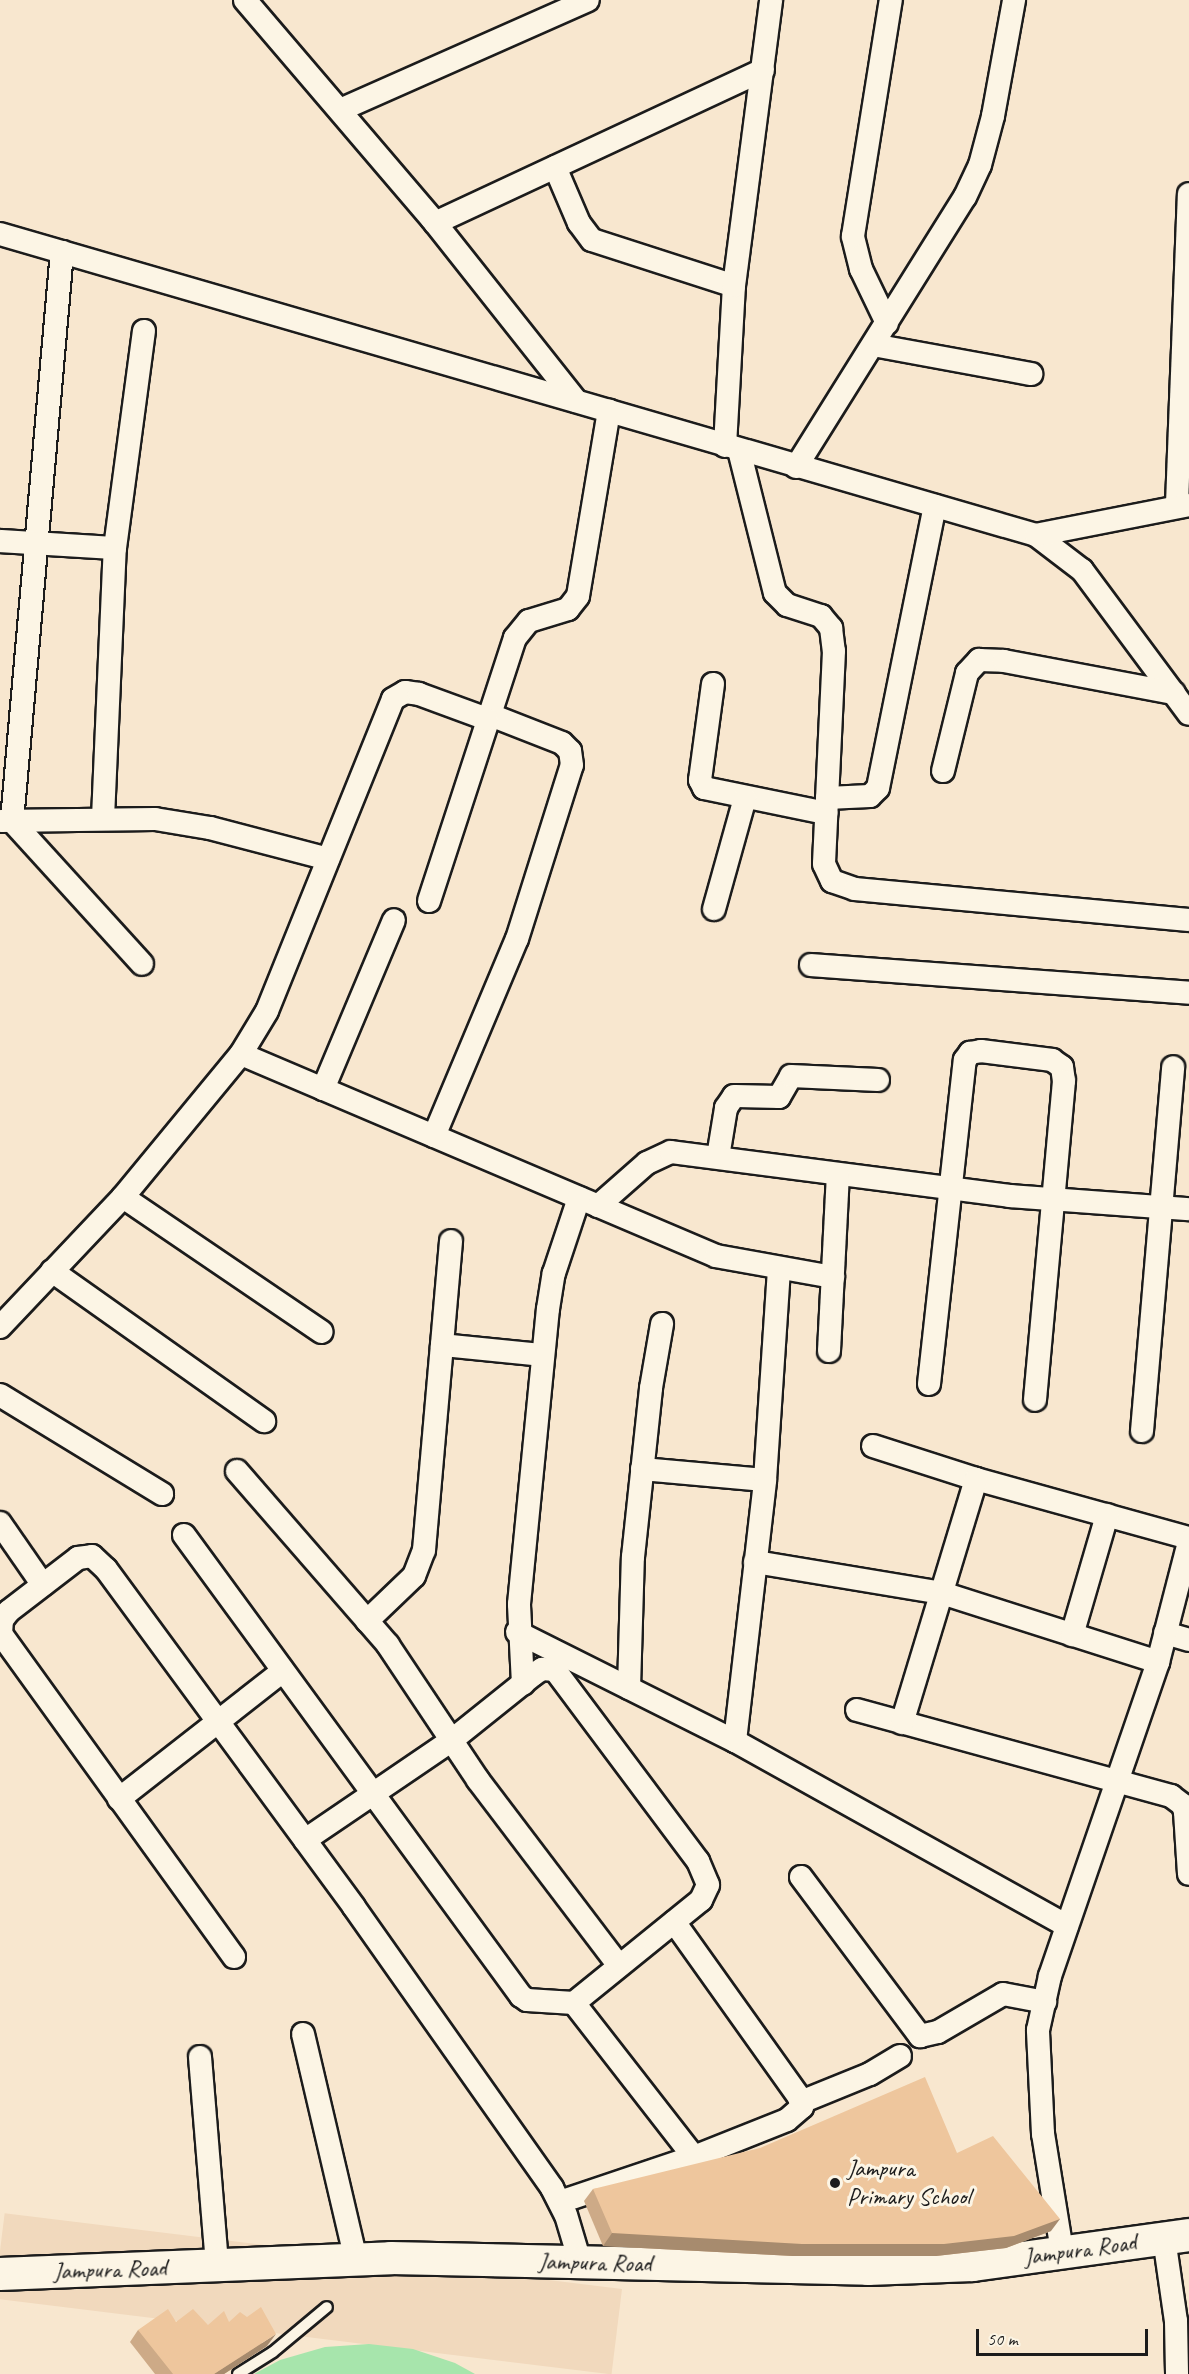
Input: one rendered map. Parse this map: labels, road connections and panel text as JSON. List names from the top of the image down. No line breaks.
{"streets":{"street":["Jampura Road"]},"places":["Jampura Primary School"],"scale_bar":"50 m"}
